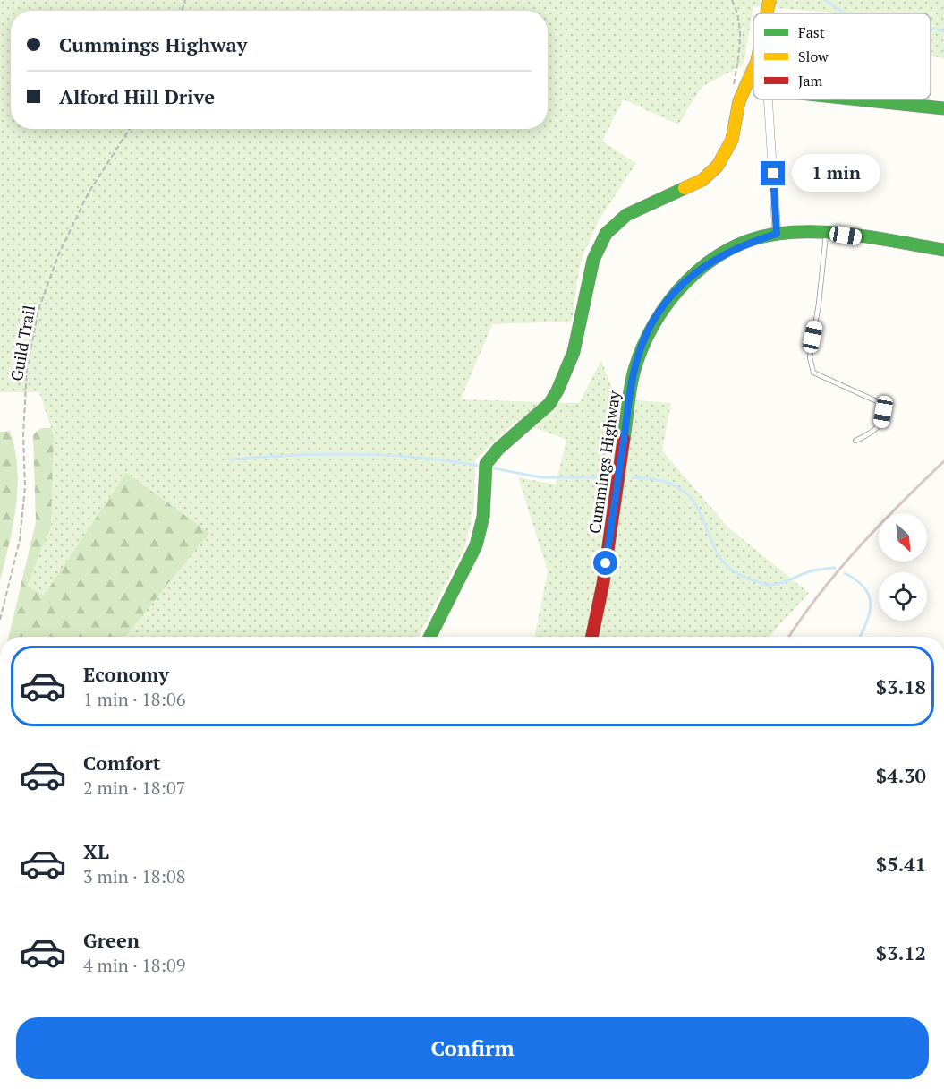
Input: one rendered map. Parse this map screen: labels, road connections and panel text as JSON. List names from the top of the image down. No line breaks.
{"streets":{"main road":["Cummings Highway"],"path":["Guild Trail"]},"legend":["Fast","Slow","Jam"],"north":"bottom right","page":{"banner":["Cummings Highway","Alford Hill Drive"],"bubble":"1 min","list":[{"name":"Economy","note":"1 min · 18:06","value":"$3.18"},{"name":"Comfort","note":"2 min · 18:07","value":"$4.30"},{"name":"XL","note":"3 min · 18:08","value":"$5.41"},{"name":"Green","note":"4 min · 18:09","value":"$3.12"}],"buttons":"Confirm"}}
